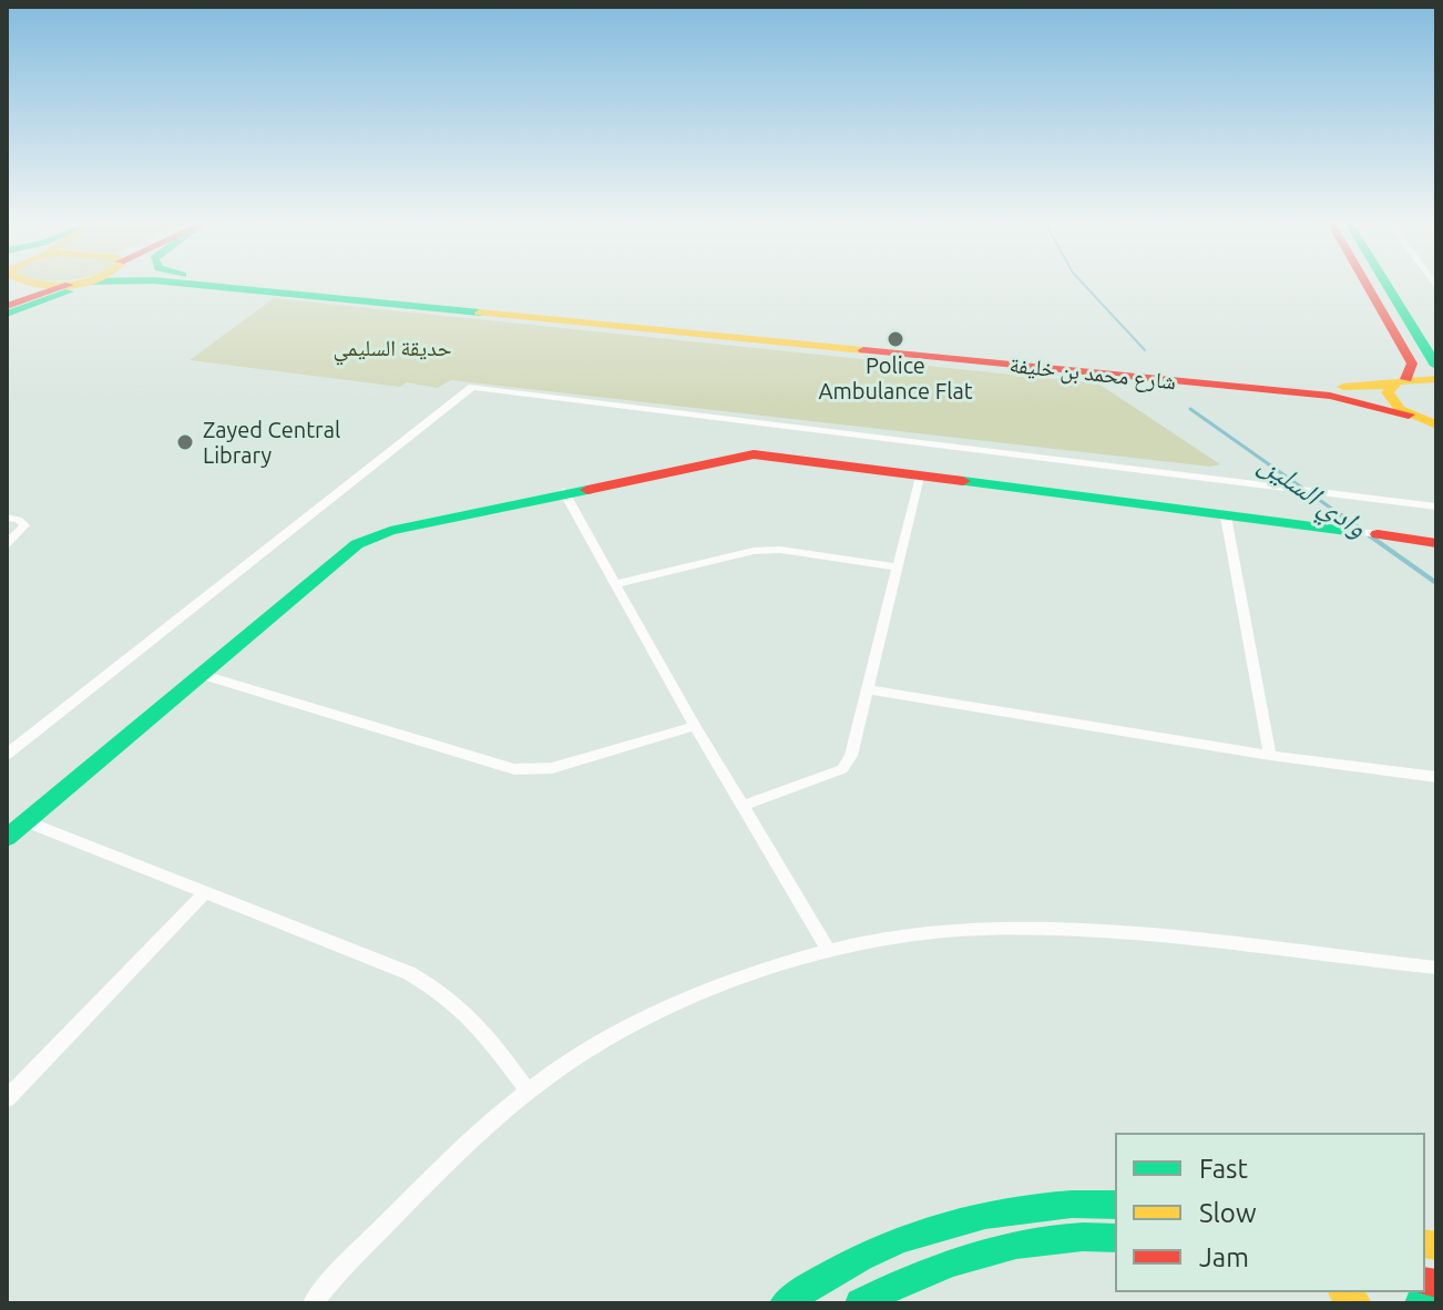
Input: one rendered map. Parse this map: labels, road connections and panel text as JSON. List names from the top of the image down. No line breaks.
{"streets":{"main road":["شارع محمد بن خليفة"]},"water":["وادي السلين"],"parks":["حديقة السليمي"],"places":["Police Ambulance Flat","Zayed Central Library"],"legend":["Fast","Slow","Jam"]}
